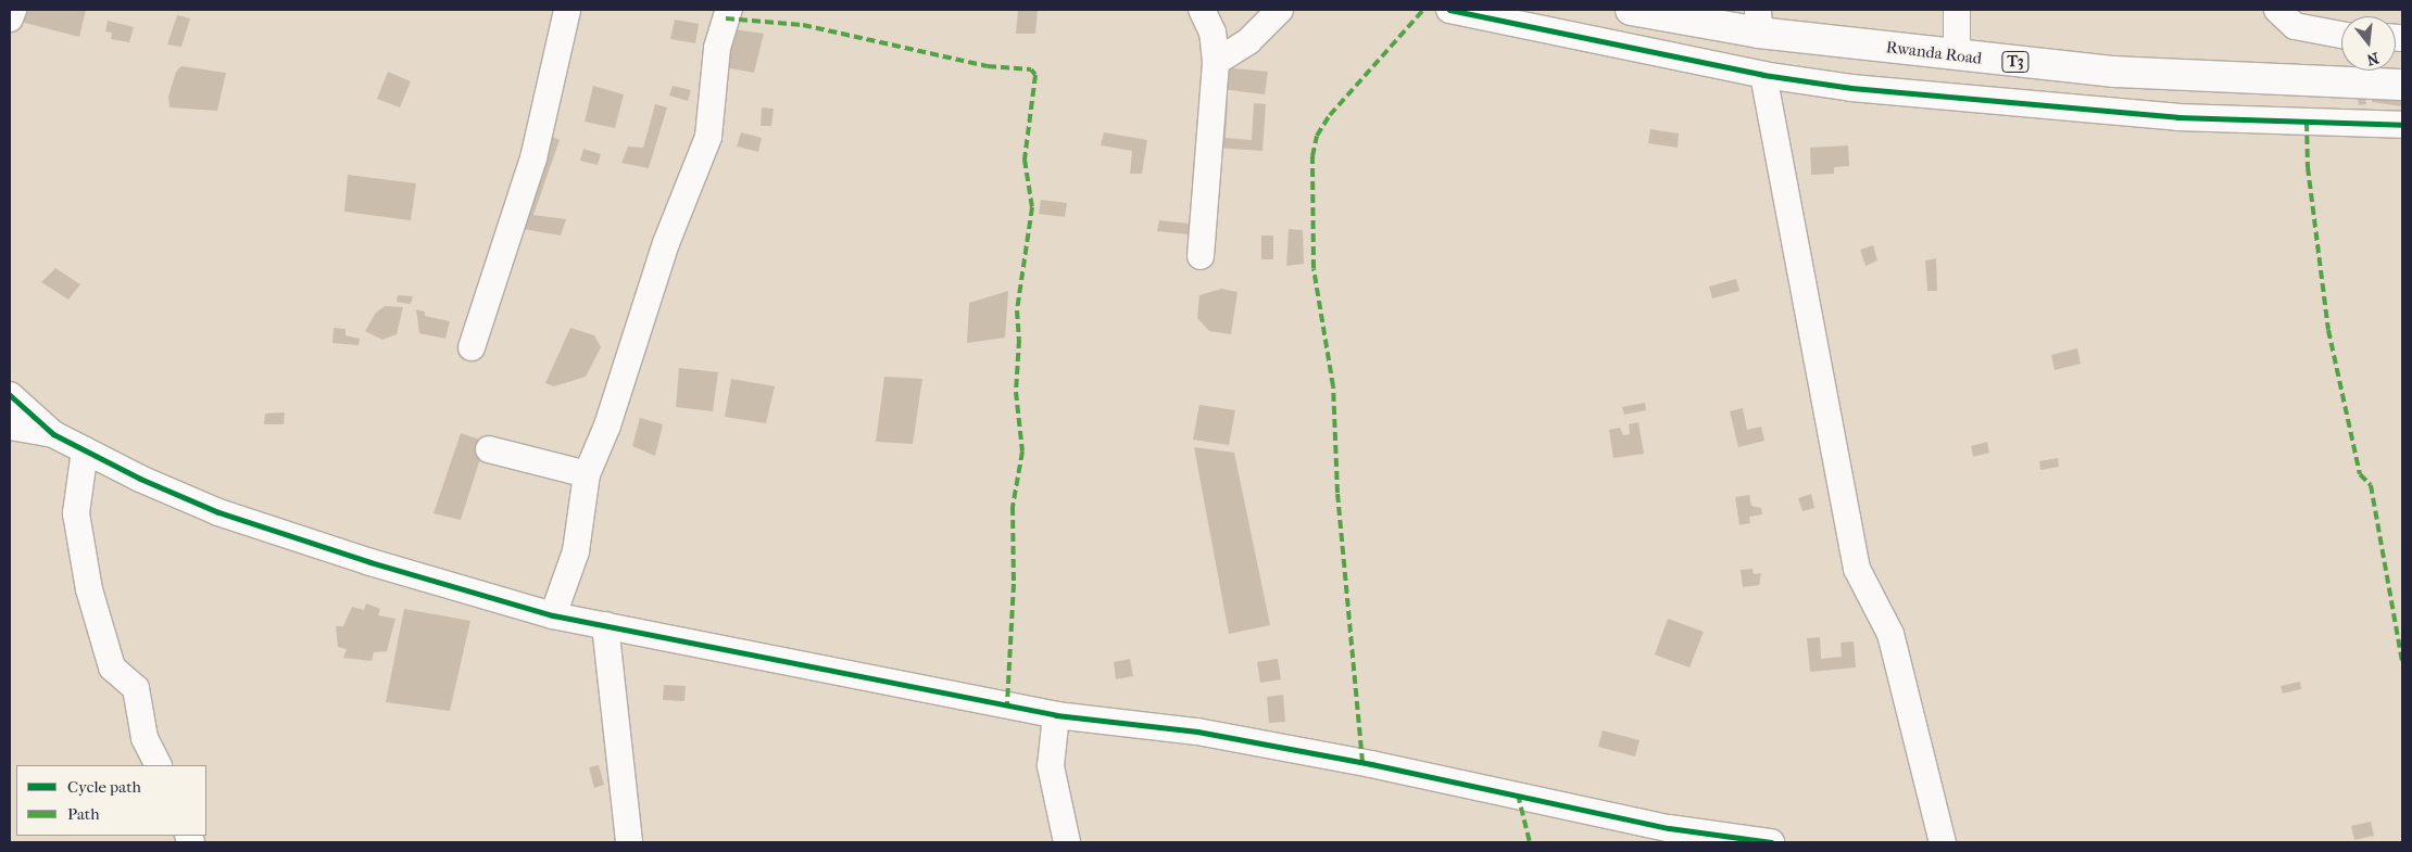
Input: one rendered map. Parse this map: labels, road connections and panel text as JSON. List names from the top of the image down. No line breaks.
{"streets":{"highway":["Rwanda Road","T3"]},"legend":["Cycle path","Path"],"north":"bottom"}
